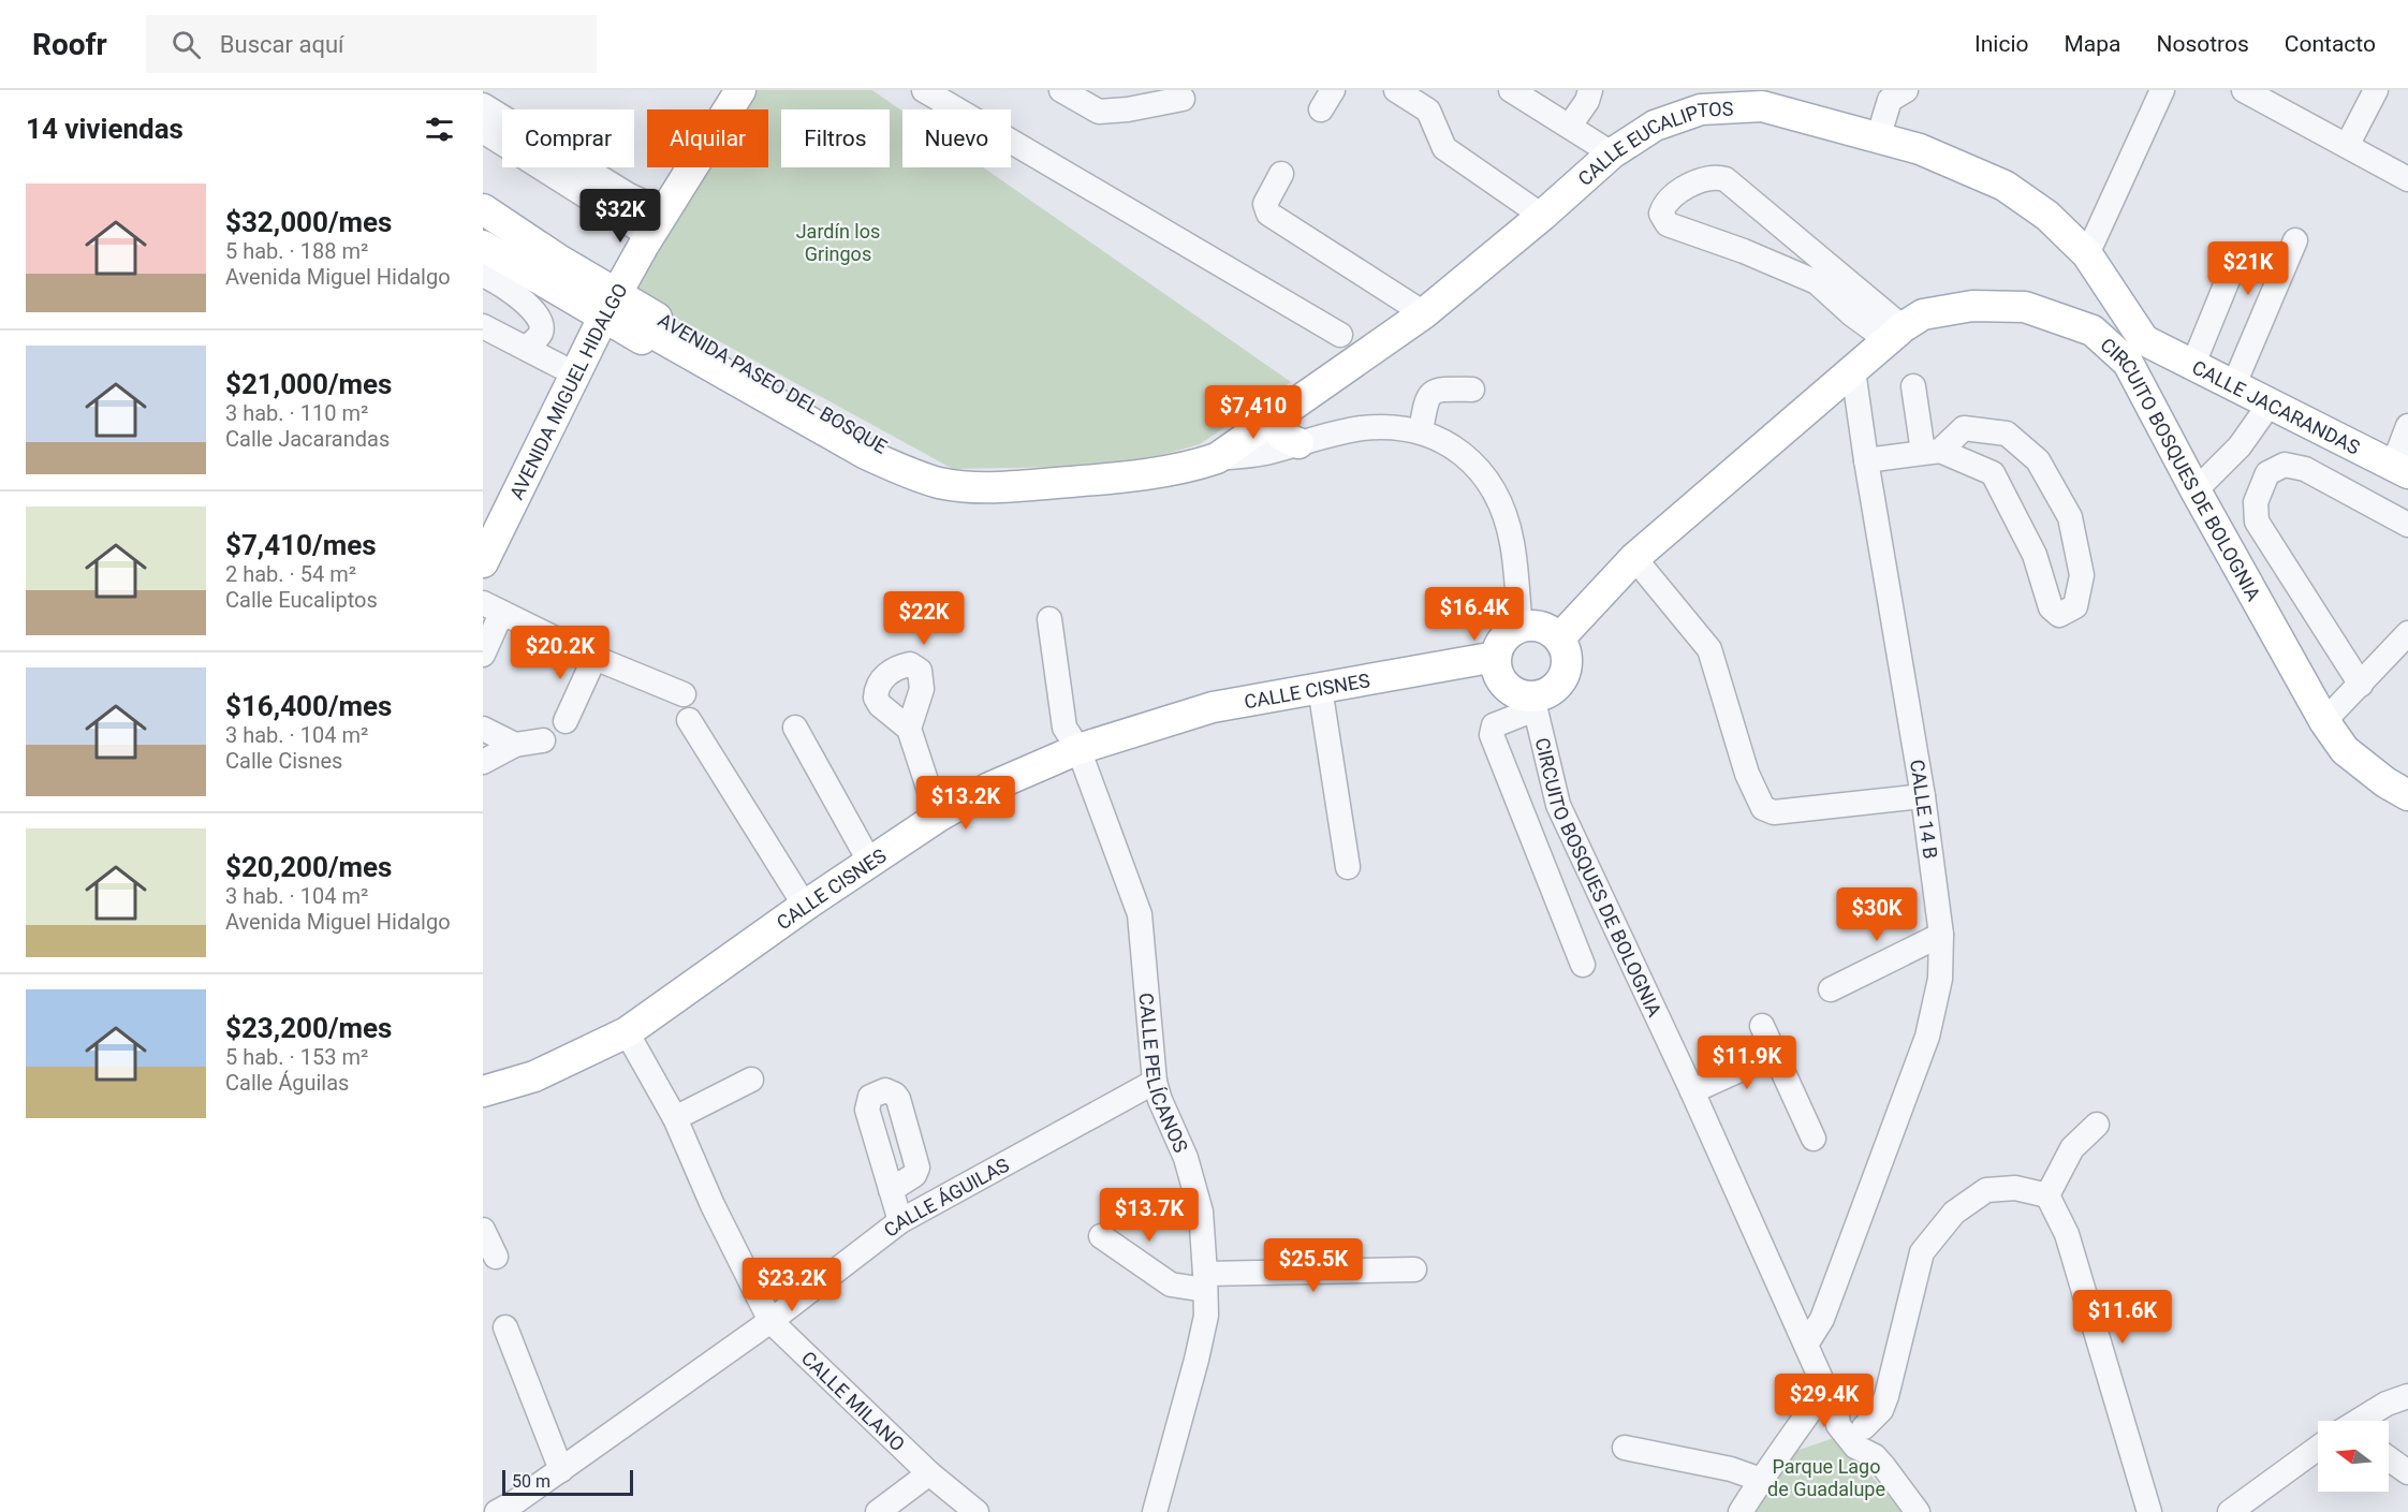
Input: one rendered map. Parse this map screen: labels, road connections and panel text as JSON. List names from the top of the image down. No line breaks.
{"streets":{"main road":["CALLE EUCALIPTOS","AVENIDA PASEO DEL BOSQUE","AVENIDA MIGUEL HIDALGO","CALLE JACARANDAS","CIRCUITO BOSQUES DE BOLOGNIA","CALLE CISNES"],"street":["CALLE 14 B","CALLE PELÍCANOS","CALLE ÁGUILAS","CALLE MILANO"]},"crossings":[["CALLE EUCALIPTOS","AVENIDA PASEO DEL BOSQUE"],["CALLE EUCALIPTOS","CALLE JACARANDAS"],["CALLE EUCALIPTOS","CIRCUITO BOSQUES DE BOLOGNIA"],["AVENIDA PASEO DEL BOSQUE","AVENIDA MIGUEL HIDALGO"],["AVENIDA PASEO DEL BOSQUE","CIRCUITO BOSQUES DE BOLOGNIA"],["AVENIDA PASEO DEL BOSQUE","CALLE CISNES"],["CALLE JACARANDAS","CIRCUITO BOSQUES DE BOLOGNIA"],["CIRCUITO BOSQUES DE BOLOGNIA","CALLE CISNES"],["CIRCUITO BOSQUES DE BOLOGNIA","CALLE 14 B"],["CALLE CISNES","CALLE PELÍCANOS"],["CALLE CISNES","CALLE MILANO"],["CALLE PELÍCANOS","CALLE ÁGUILAS"],["CALLE ÁGUILAS","CALLE MILANO"]],"parks":["Jardín los Gringos","Parque Lago de Guadalupe"],"scale_bar":"50 m","north":"left","page":{"header":"Roofr","search":"Buscar aquí","nav":["Inicio","Mapa","Nosotros","Contacto"],"heading":"14 viviendas","chip":["Comprar","Alquilar","Filtros","Nuevo"],"list":[{"name":"$32,000/mes","note":"5 hab. · 188 m² · Avenida Miguel Hidalgo"},{"name":"$21,000/mes","note":"3 hab. · 110 m² · Calle Jacarandas"},{"name":"$7,410/mes","note":"2 hab. · 54 m² · Calle Eucaliptos"},{"name":"$16,400/mes","note":"3 hab. · 104 m² · Calle Cisnes"},{"name":"$20,200/mes","note":"3 hab. · 104 m² · Avenida Miguel Hidalgo"},{"name":"$23,200/mes","note":"5 hab. · 153 m² · Calle Águilas"}],"price":["$32K","$21K","$7,410","$16.4K","$22K","$20.2K","$13.2K","$30K","$11.9K","$13.7K","$25.5K","$23.2K","$11.6K","$29.4K"],"scale":"50 m"}}
